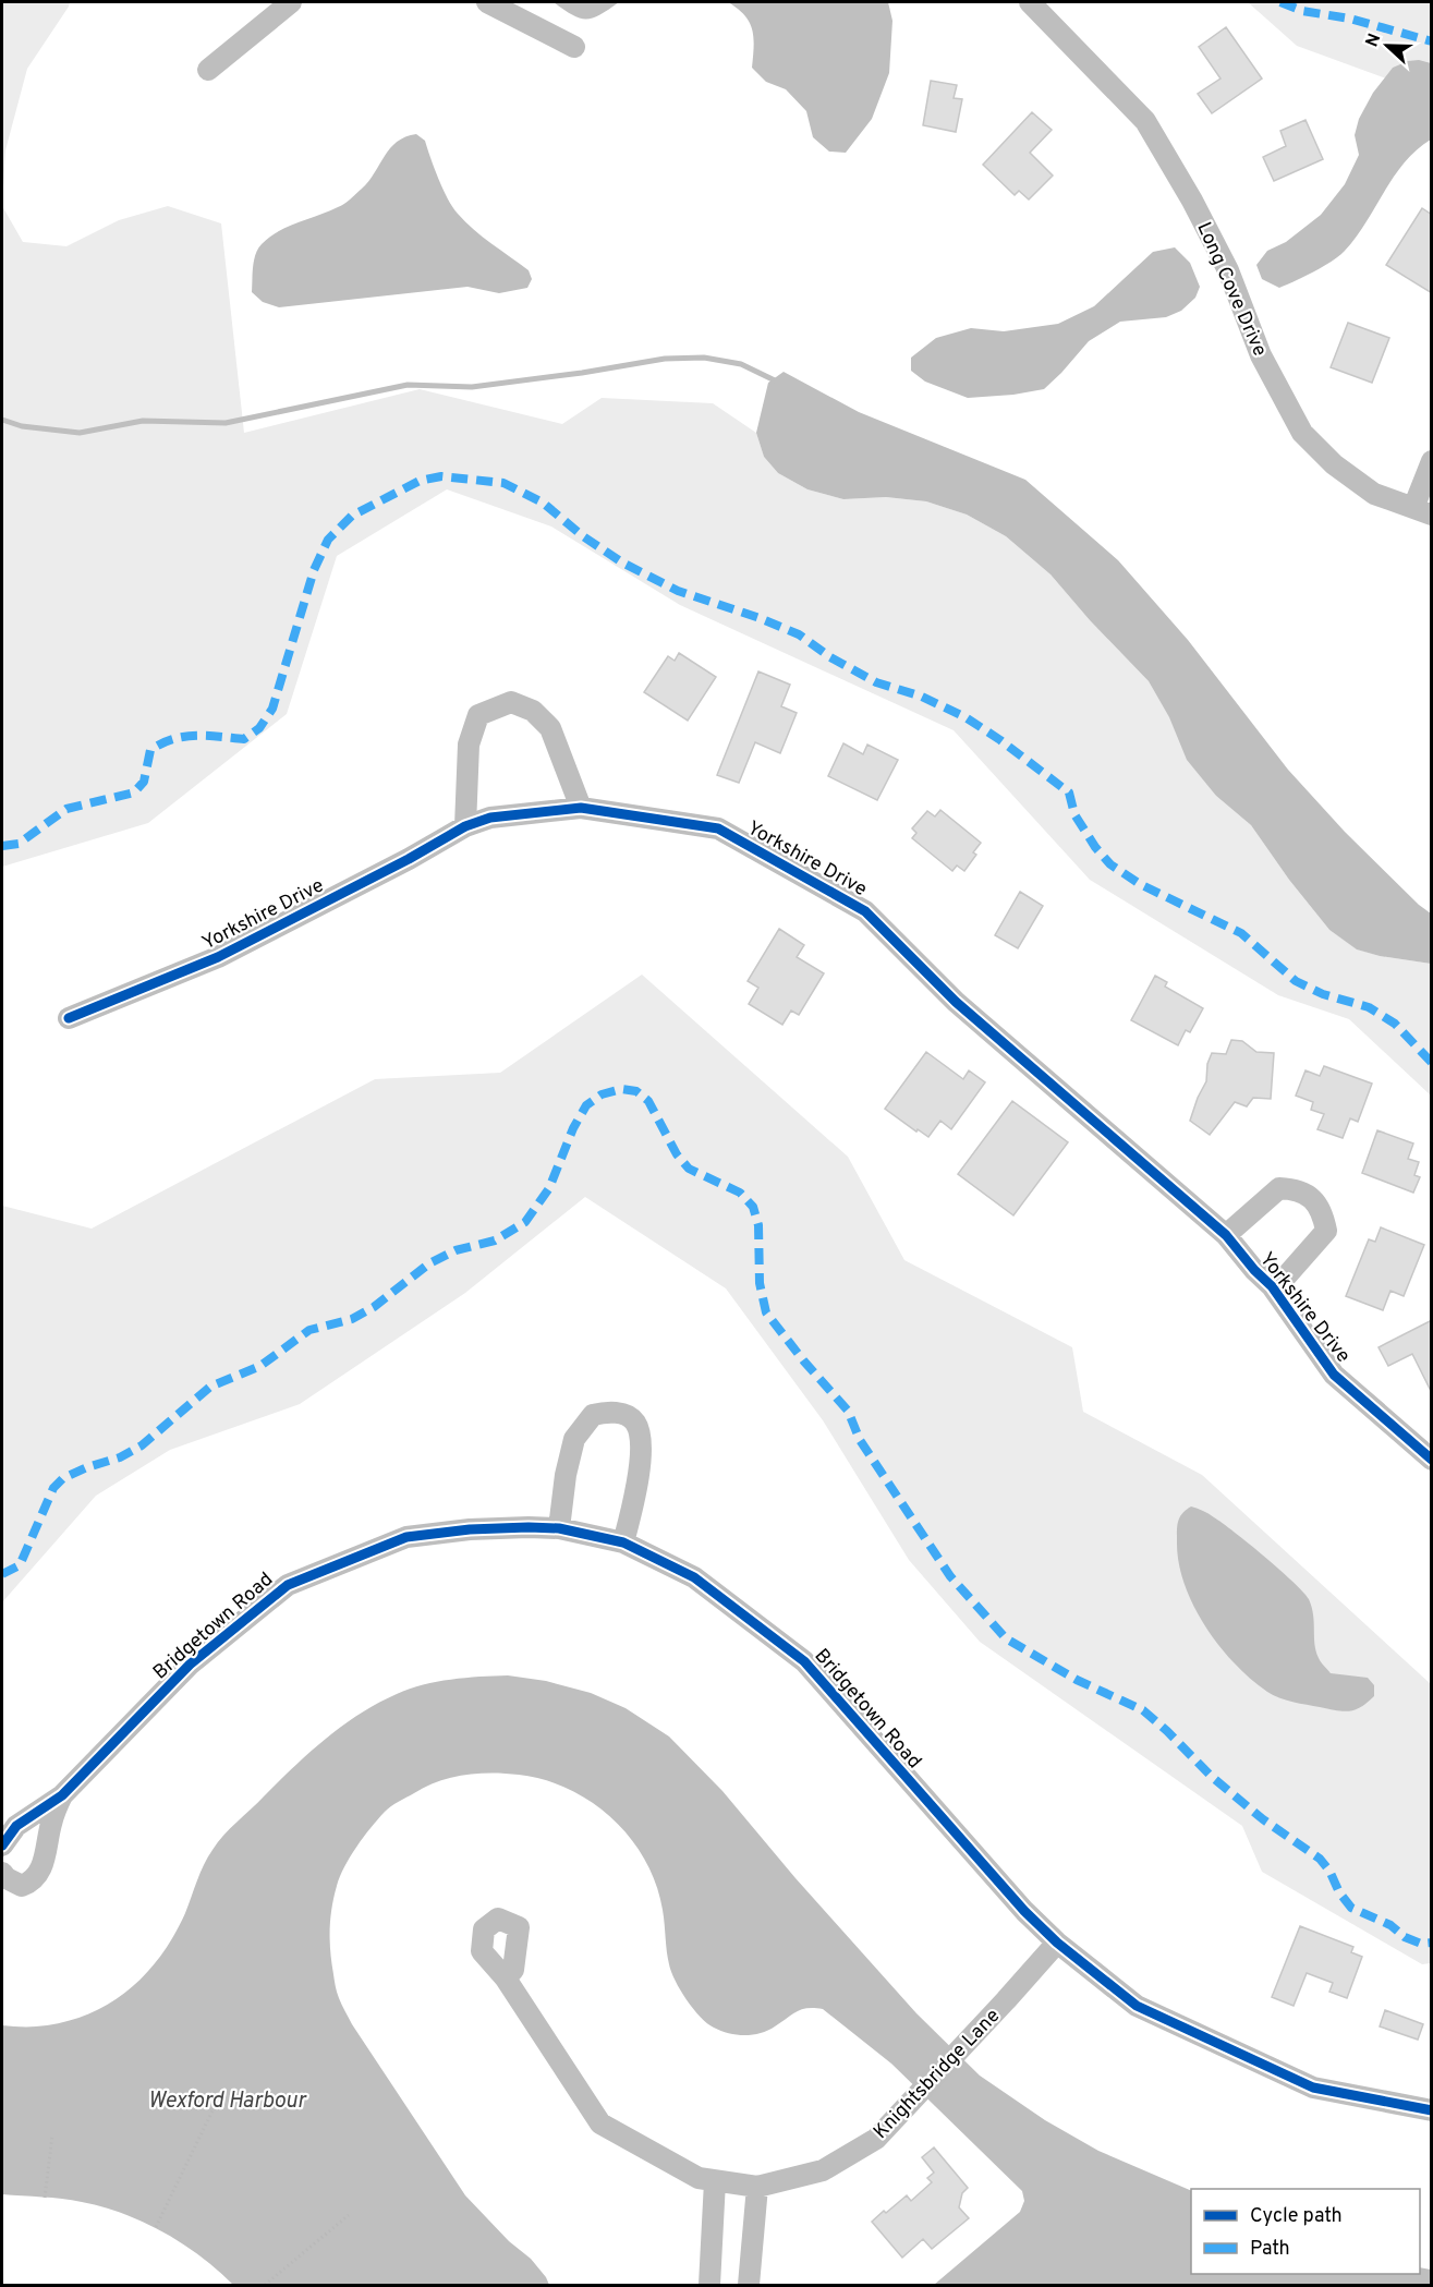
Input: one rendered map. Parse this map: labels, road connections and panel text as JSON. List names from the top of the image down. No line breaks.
{"streets":{"street":["Long Cove Drive","Yorkshire Drive","Bridgetown Road","Knightsbridge Lane"]},"crossings":[["Bridgetown Road","Knightsbridge Lane"]],"water":["Wexford Harbour"],"legend":["Cycle path","Path"],"north":"left"}
